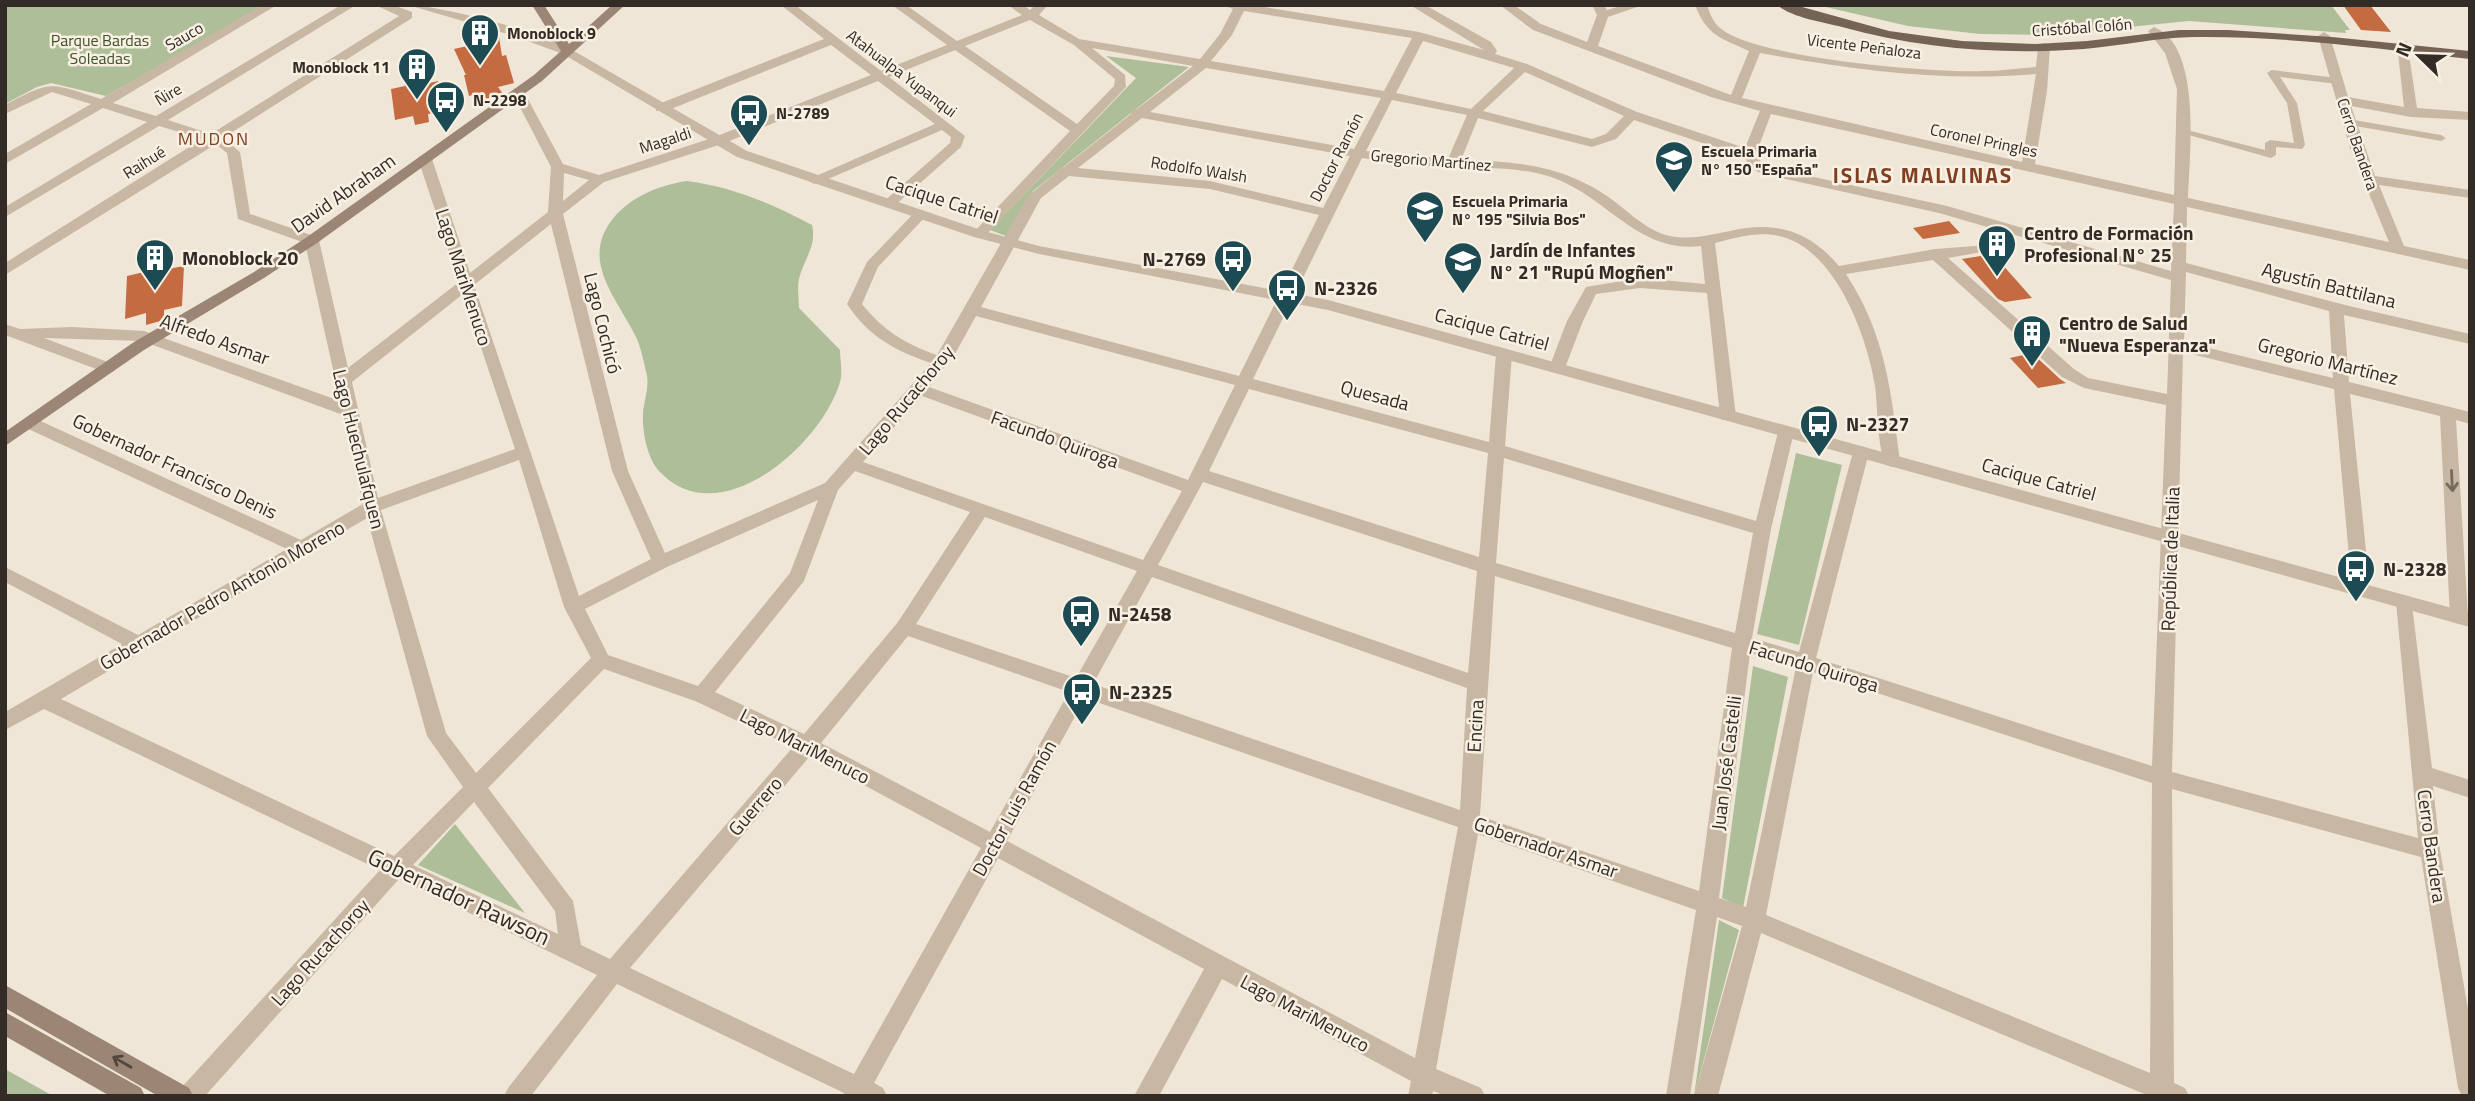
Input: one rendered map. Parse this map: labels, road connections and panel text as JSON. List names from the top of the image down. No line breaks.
{"streets":{"main road":["Cristóbal Colón","David Abraham"],"street":["Sauco","Vicente Peñaloza","Atahualpa Yupanqui","Ñire","Magaldi","Coronel Pringles","Cerro Bandera","Doctor Ramón","Gregorio Martínez","Raihué","Rodolfo Walsh","Cacique Catriel","Lago MariMenuco","Agustín Battilana","Lago Cochicó","Alfredo Asmar","Quesada","Lago Rucachoroy","Facundo Quiroga","Lago Huechulafquen","Gobernador Francisco Denis","República de Italia","Gobernador Pedro Antonio Moreno","Encina","Juan José Castelli","Guerrero","Doctor Luis Ramón","Gobernador Asmar","Gobernador Rawson"]},"crossings":[["Cristóbal Colón","Cerro Bandera"],["Cristóbal Colón","República de Italia"],["Atahualpa Yupanqui","Magaldi"],["Atahualpa Yupanqui","Cacique Catriel"],["Magaldi","Cacique Catriel"],["Magaldi","Lago MariMenuco"],["Magaldi","Lago Cochicó"],["Magaldi","Lago Huechulafquen"],["Coronel Pringles","Cerro Bandera"],["Coronel Pringles","República de Italia"],["Cerro Bandera","Cacique Catriel"],["Cerro Bandera","Facundo Quiroga"],["Doctor Ramón","Gregorio Martínez"],["Doctor Ramón","Rodolfo Walsh"],["Doctor Ramón","Cacique Catriel"],["Doctor Ramón","Agustín Battilana"],["Doctor Ramón","Doctor Luis Ramón"],["Gregorio Martínez","Lago Rucachoroy"],["Gregorio Martínez","República de Italia"],["Raihué","Cacique Catriel"],["Rodolfo Walsh","Lago Rucachoroy"],["David Abraham","Cacique Catriel"],["David Abraham","Lago MariMenuco"],["David Abraham","Alfredo Asmar"],["David Abraham","Lago Huechulafquen"],["David Abraham","Gobernador Francisco Denis"],["Cacique Catriel","Lago Rucachoroy"],["Cacique Catriel","República de Italia"],["Cacique Catriel","Encina"],["Cacique Catriel","Juan José Castelli"],["Cacique Catriel","Doctor Luis Ramón"],["Lago MariMenuco","Lago Rucachoroy"],["Lago MariMenuco","Gobernador Pedro Antonio Moreno"],["Lago MariMenuco","Encina"],["Lago MariMenuco","Guerrero"],["Lago MariMenuco","Doctor Luis Ramón"],["Agustín Battilana","Lago Rucachoroy"],["Agustín Battilana","República de Italia"],["Lago Cochicó","Lago Rucachoroy"],["Alfredo Asmar","Lago Huechulafquen"],["Quesada","Lago Rucachoroy"],["Quesada","Encina"],["Quesada","Juan José Castelli"],["Quesada","Doctor Luis Ramón"],["Lago Rucachoroy","Facundo Quiroga"],["Lago Rucachoroy","Lago Huechulafquen"],["Lago Rucachoroy","Gobernador Rawson"],["Facundo Quiroga","República de Italia"],["Facundo Quiroga","Encina"],["Facundo Quiroga","Juan José Castelli"],["Facundo Quiroga","Doctor Luis Ramón"],["Lago Huechulafquen","Gobernador Pedro Antonio Moreno"],["Lago Huechulafquen","Gobernador Rawson"],["Gobernador Francisco Denis","Gobernador Pedro Antonio Moreno"],["República de Italia","Gobernador Asmar"],["Gobernador Pedro Antonio Moreno","Gobernador Rawson"],["Encina","Gobernador Asmar"],["Juan José Castelli","Gobernador Asmar"],["Guerrero","Gobernador Asmar"],["Guerrero","Gobernador Rawson"],["Doctor Luis Ramón","Gobernador Asmar"],["Doctor Luis Ramón","Gobernador Rawson"]],"districts":["MUDON","ISLAS MALVINAS"],"parks":["Parque Bardas Soleadas"],"places":{"building":["Monoblock 9","Monoblock 11","Centro de Formación Profesional N° 25","Monoblock 20","Centro de Salud \"Nueva Esperanza\""],"bus stop":["N-2298","N-2789","N-2769","N-2326","N-2327","N-2328","N-2458","N-2325"],"school or university":["Escuela Primaria N° 150 \"España\"","Escuela Primaria N° 195 \"Silvia Bos\"","Jardín de Infantes N° 21 \"Rupú Mogñen\""]},"north":"top left"}
